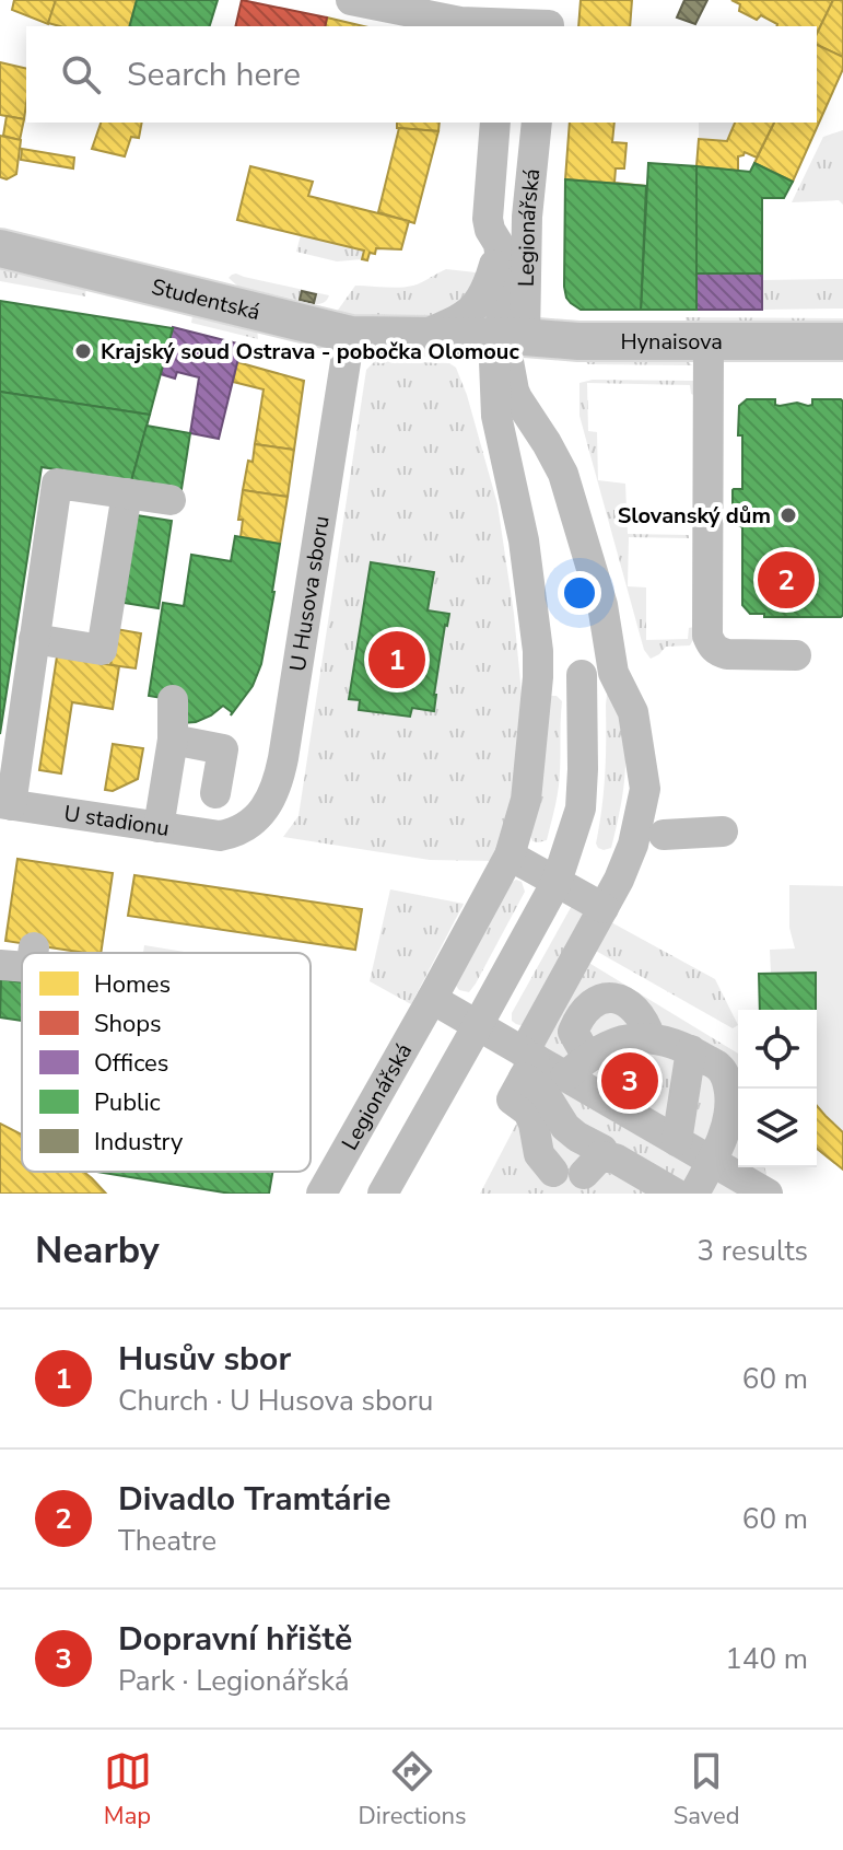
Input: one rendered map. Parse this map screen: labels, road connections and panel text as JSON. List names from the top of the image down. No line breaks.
{"streets":{"main road":["Studentská","Hynaisova"],"street":["Legionářská","U Husova sboru","U stadionu"]},"crossings":[["Legionářská","Studentská"],["Legionářská","Hynaisova"],["Studentská","Hynaisova"],["Studentská","U Husova sboru"],["U Husova sboru","U stadionu"]],"places":["Krajský soud Ostrava - pobočka Olomouc","Slovanský dům"],"legend":["Homes","Shops","Offices","Public","Industry"],"page":{"search":"Search here","pins":["2","1","3"],"heading":["Nearby","3 results"],"list":[{"mark":"1","name":"Husův sbor","note":"Church · U Husova sboru","value":"60 m"},{"mark":"2","name":"Divadlo Tramtárie","note":"Theatre","value":"60 m"},{"mark":"3","name":"Dopravní hřiště","note":"Park · Legionářská","value":"140 m"}],"nav":["Map","Directions","Saved"]}}
